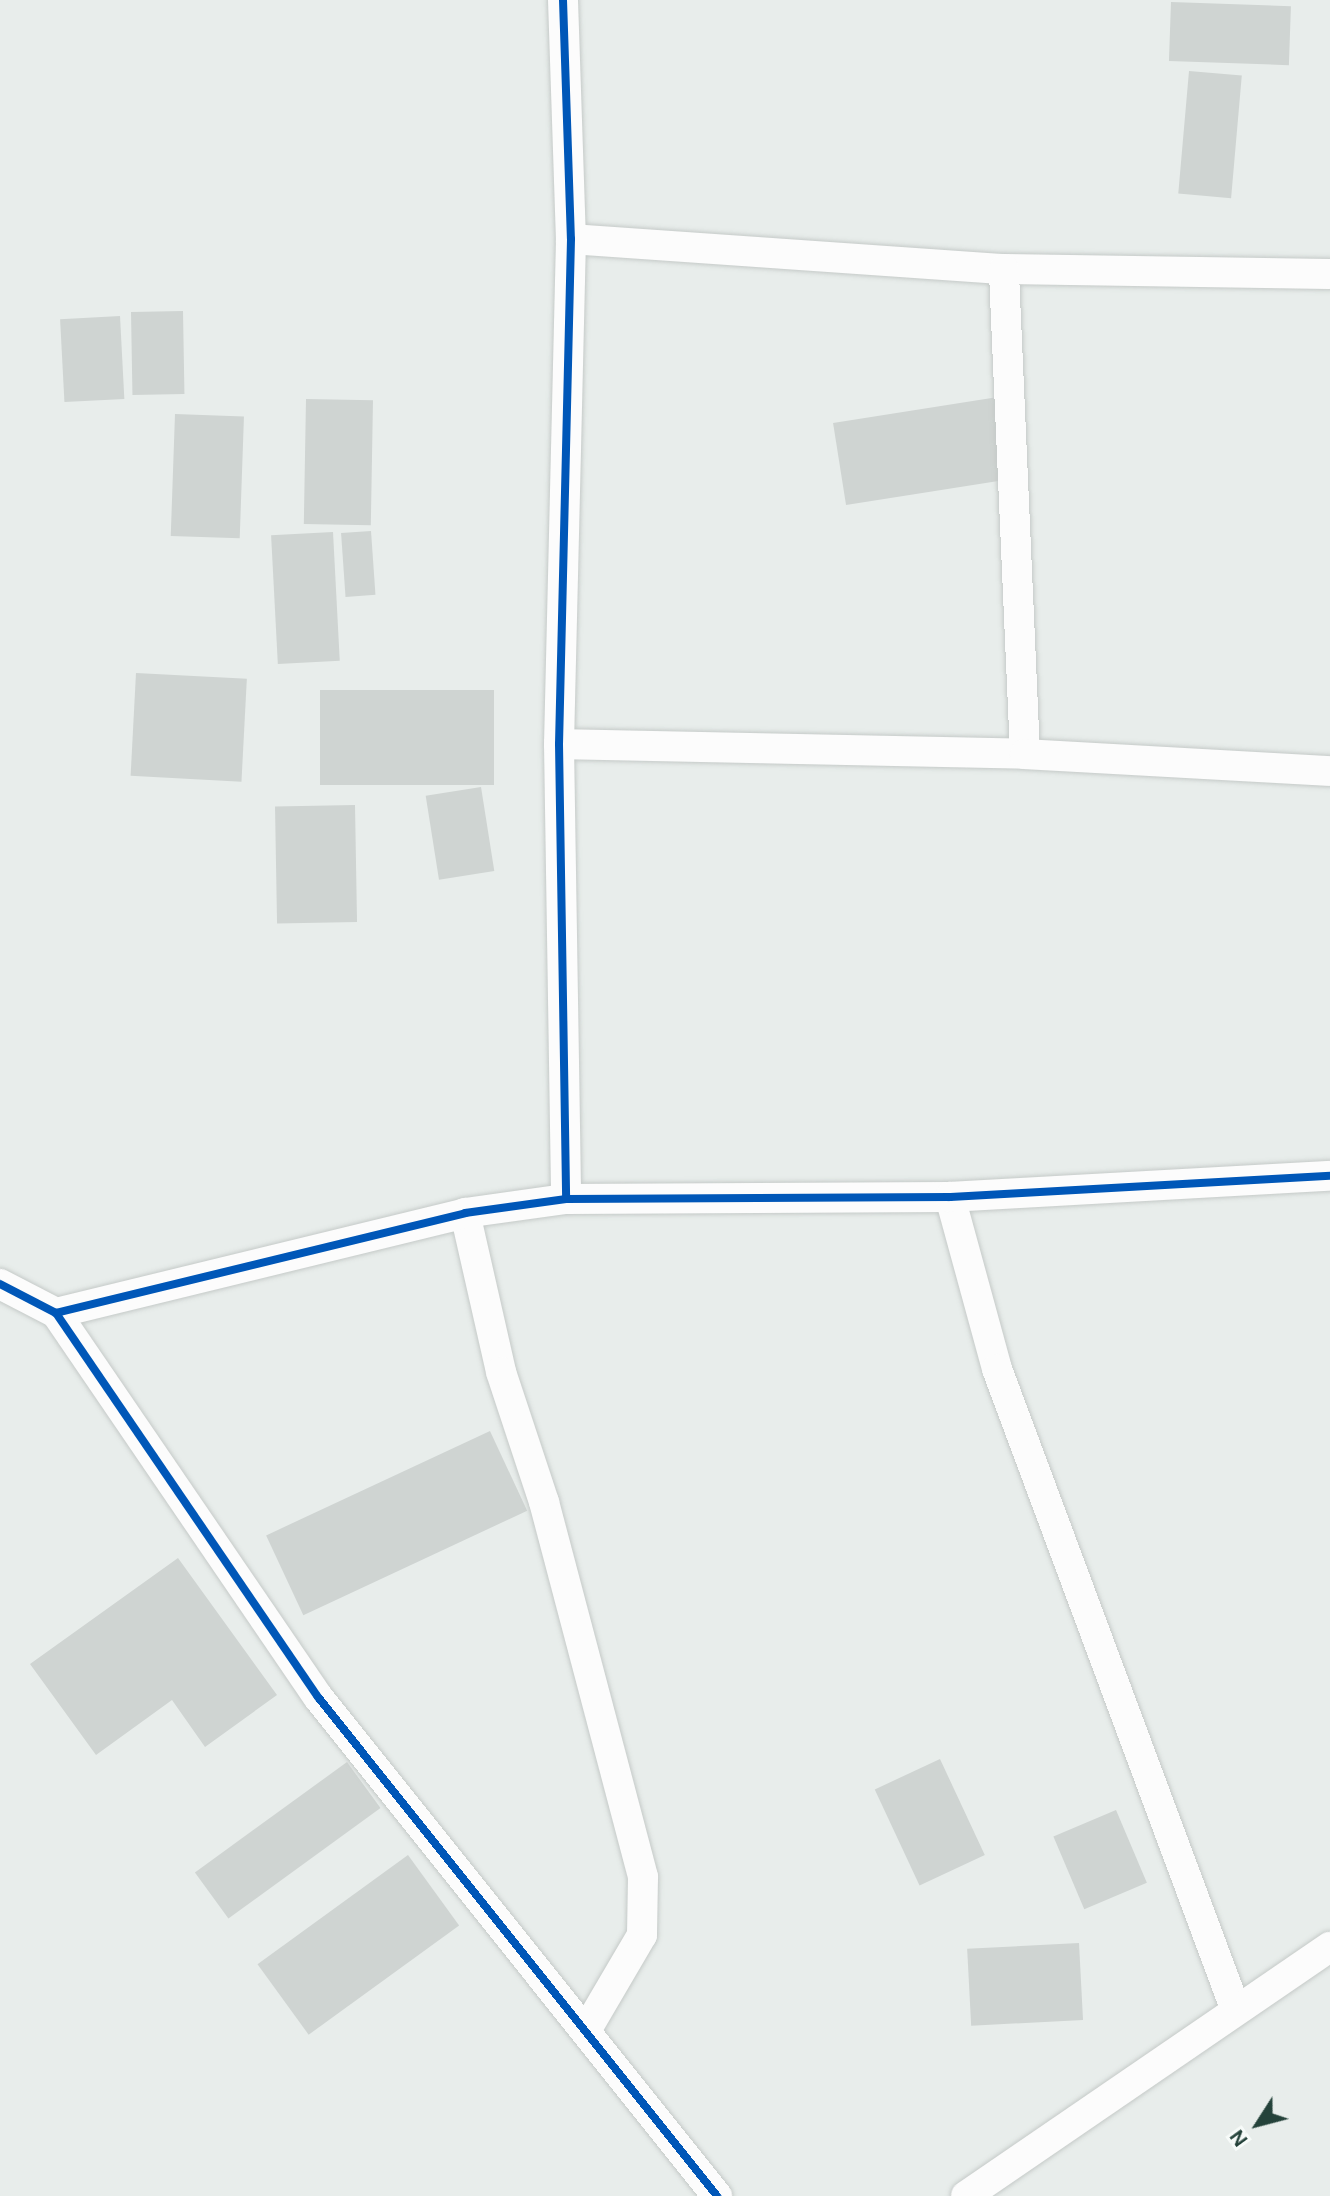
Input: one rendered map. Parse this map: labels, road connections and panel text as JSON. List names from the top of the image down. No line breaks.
{"north":"bottom left"}
